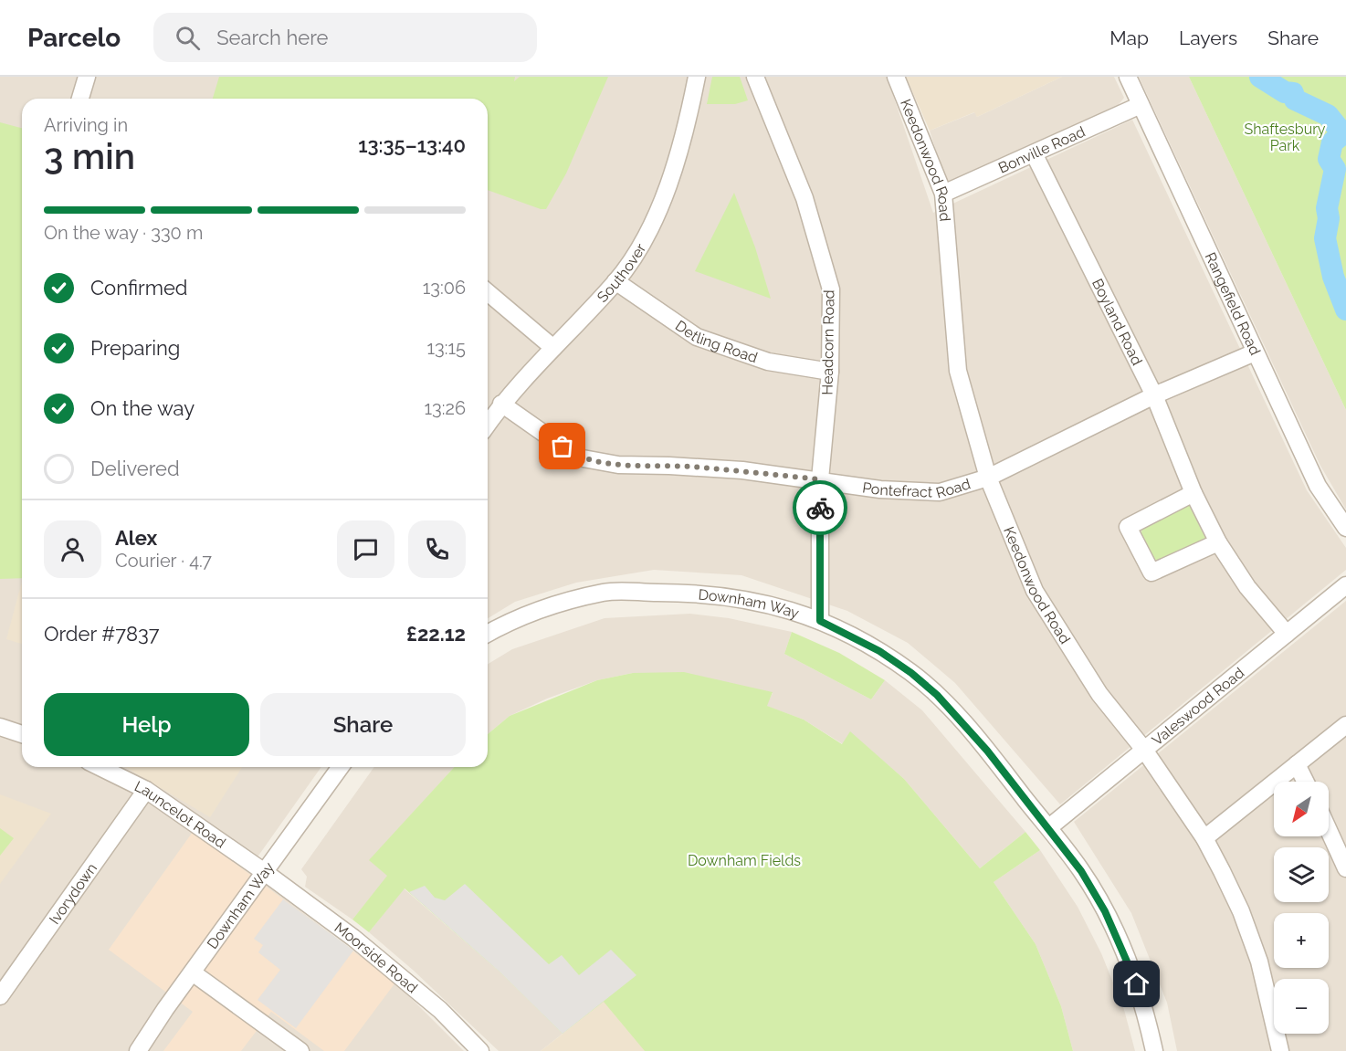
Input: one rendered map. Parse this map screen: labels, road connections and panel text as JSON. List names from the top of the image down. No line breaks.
{"streets":{"street":["Bonville Road","Keedonwood Road","Southover","Rangefield Road","Boyland Road","Detling Road","Headcorn Road","Pontefract Road","Downham Way","Valeswood Road","Launcelot Road","Ivorydown","Moorside Road"]},"crossings":[["Bonville Road","Keedonwood Road"],["Bonville Road","Rangefield Road"],["Bonville Road","Boyland Road"],["Keedonwood Road","Pontefract Road"],["Keedonwood Road","Valeswood Road"],["Southover","Detling Road"],["Southover","Pontefract Road"],["Rangefield Road","Pontefract Road"],["Boyland Road","Pontefract Road"],["Boyland Road","Valeswood Road"],["Detling Road","Headcorn Road"],["Headcorn Road","Pontefract Road"],["Headcorn Road","Downham Way"],["Downham Way","Valeswood Road"],["Downham Way","Launcelot Road"],["Downham Way","Moorside Road"],["Launcelot Road","Ivorydown"],["Launcelot Road","Moorside Road"]],"parks":["Shaftesbury Park","Downham Fields"],"north":"bottom left","page":{"header":"Parcelo","search":"Search here","nav":["Map","Layers","Share"],"heading":["3 min","Arriving in","13:35–13:40"],"panel":["Alex","Courier · 4.7","Order #7837","£22.12"],"bar":"On the way · 330 m","list":[["Confirmed","13:06"],["Preparing","13:15"],["On the way","13:26"],"Delivered"],"buttons":["Help","Share"],"map_buttons":["+","−"]}}
